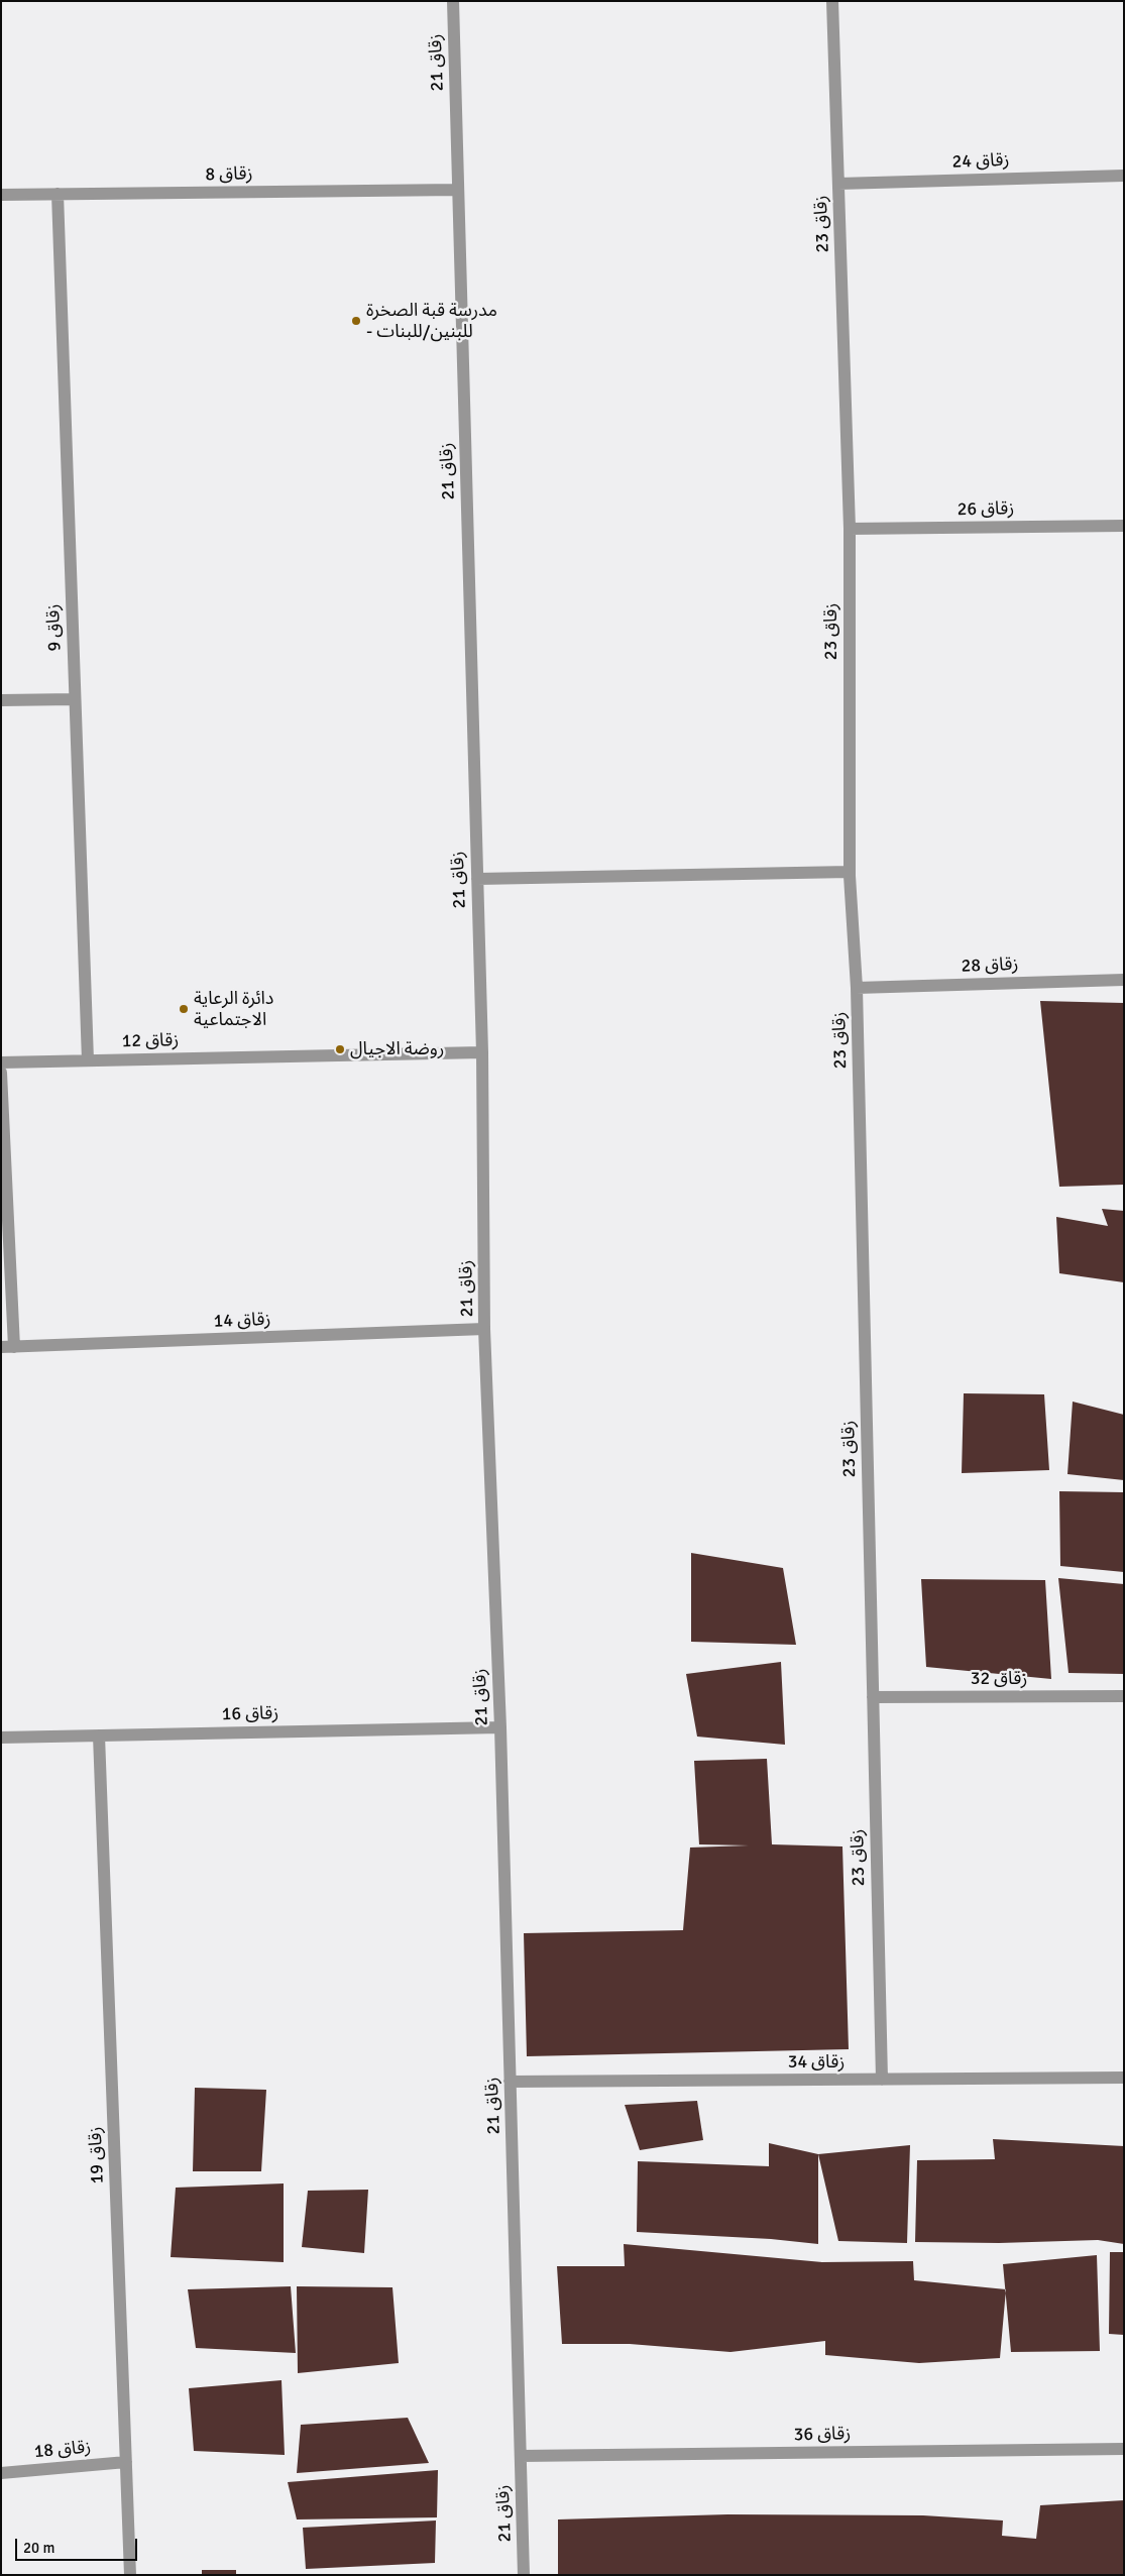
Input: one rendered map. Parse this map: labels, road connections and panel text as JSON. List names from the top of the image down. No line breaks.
{"streets":{"street":["زقاق 21","زقاق 24","زقاق 8","زقاق 23","زقاق 26","زقاق 9","زقاق 28","زقاق 12","زقاق 14","زقاق 32","زقاق 16","زقاق 34","زقاق 19","زقاق 36","زقاق 18"]},"crossings":[["زقاق 21","زقاق 8"],["زقاق 21","زقاق 12"],["زقاق 21","زقاق 14"],["زقاق 21","زقاق 16"],["زقاق 21","زقاق 34"],["زقاق 21","زقاق 36"],["زقاق 24","زقاق 23"],["زقاق 8","زقاق 9"],["زقاق 23","زقاق 26"],["زقاق 23","زقاق 28"],["زقاق 23","زقاق 32"],["زقاق 23","زقاق 34"],["زقاق 9","زقاق 12"],["زقاق 16","زقاق 19"],["زقاق 19","زقاق 18"]],"places":["مدرسة قبة الصخرة - للبنين/للبنات","دائرة الرعاية الاجتماعية","روضة الاجيال"],"scale_bar":"20 m"}
